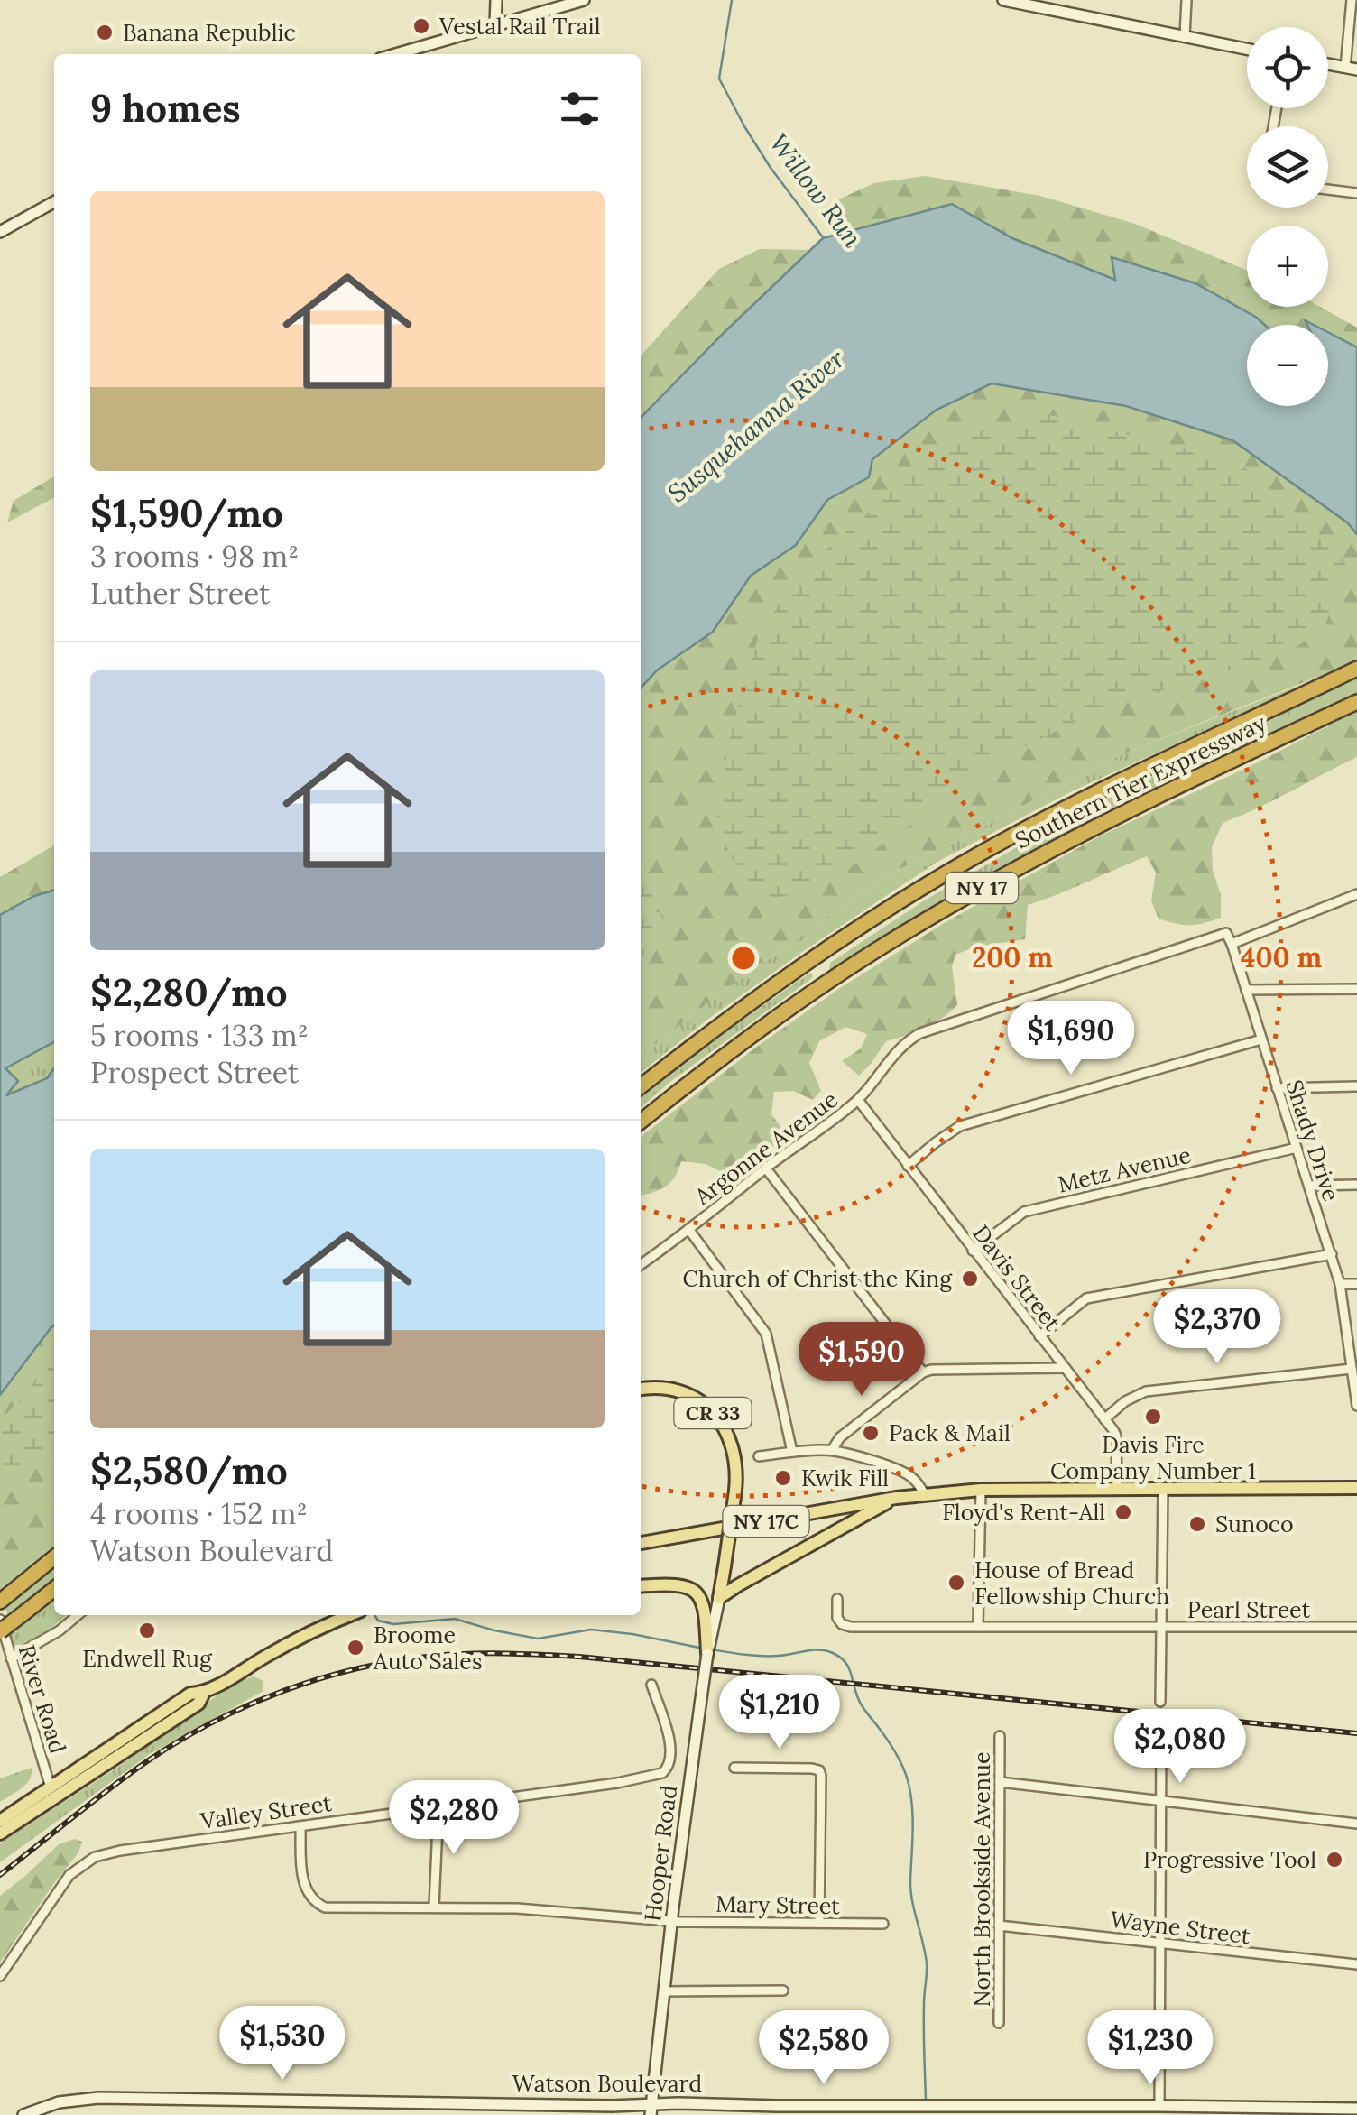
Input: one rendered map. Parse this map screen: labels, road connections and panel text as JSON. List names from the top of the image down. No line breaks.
{"streets":{"highway":["Southern Tier Expressway","NY 17"],"main road":["CR 33","NY 17C"],"street":["Shady Drive","Argonne Avenue","Metz Avenue","Davis Street","Pearl Street","River Road","Valley Street","Hooper Road","North Brookside Avenue","Mary Street","Wayne Street","Watson Boulevard"]},"crossings":[["Shady Drive","Argonne Avenue"],["Shady Drive","Metz Avenue"],["Argonne Avenue","Davis Street"],["Metz Avenue","Davis Street"],["Davis Street","NY 17C"],["Valley Street","Mary Street"],["Hooper Road","Mary Street"],["Hooper Road","Watson Boulevard"],["North Brookside Avenue","Wayne Street"]],"water":["Willow Run","Susquehanna River"],"places":["Vestal Rail Trail","Banana Republic","Church of Christ the King","Davis Fire Company Number 1","Pack & Mail","Kwik Fill","Floyd's Rent-All","Sunoco","House of Bread Fellowship Church","Endwell Rug","Broome Auto Sales","Progressive Tool"],"page":{"map_buttons":["+","−"],"heading":"9 homes","list":[{"name":"$1,590/mo","note":"3 rooms · 98 m² · Luther Street"},{"name":"$2,280/mo","note":"5 rooms · 133 m² · Prospect Street"},{"name":"$2,580/mo","note":"4 rooms · 152 m² · Watson Boulevard"}],"price":["$1,690","$2,370","$1,590","$1,210","$2,080","$2,280","$1,530","$2,580","$1,230"]},"rings":["200 m","400 m"]}
